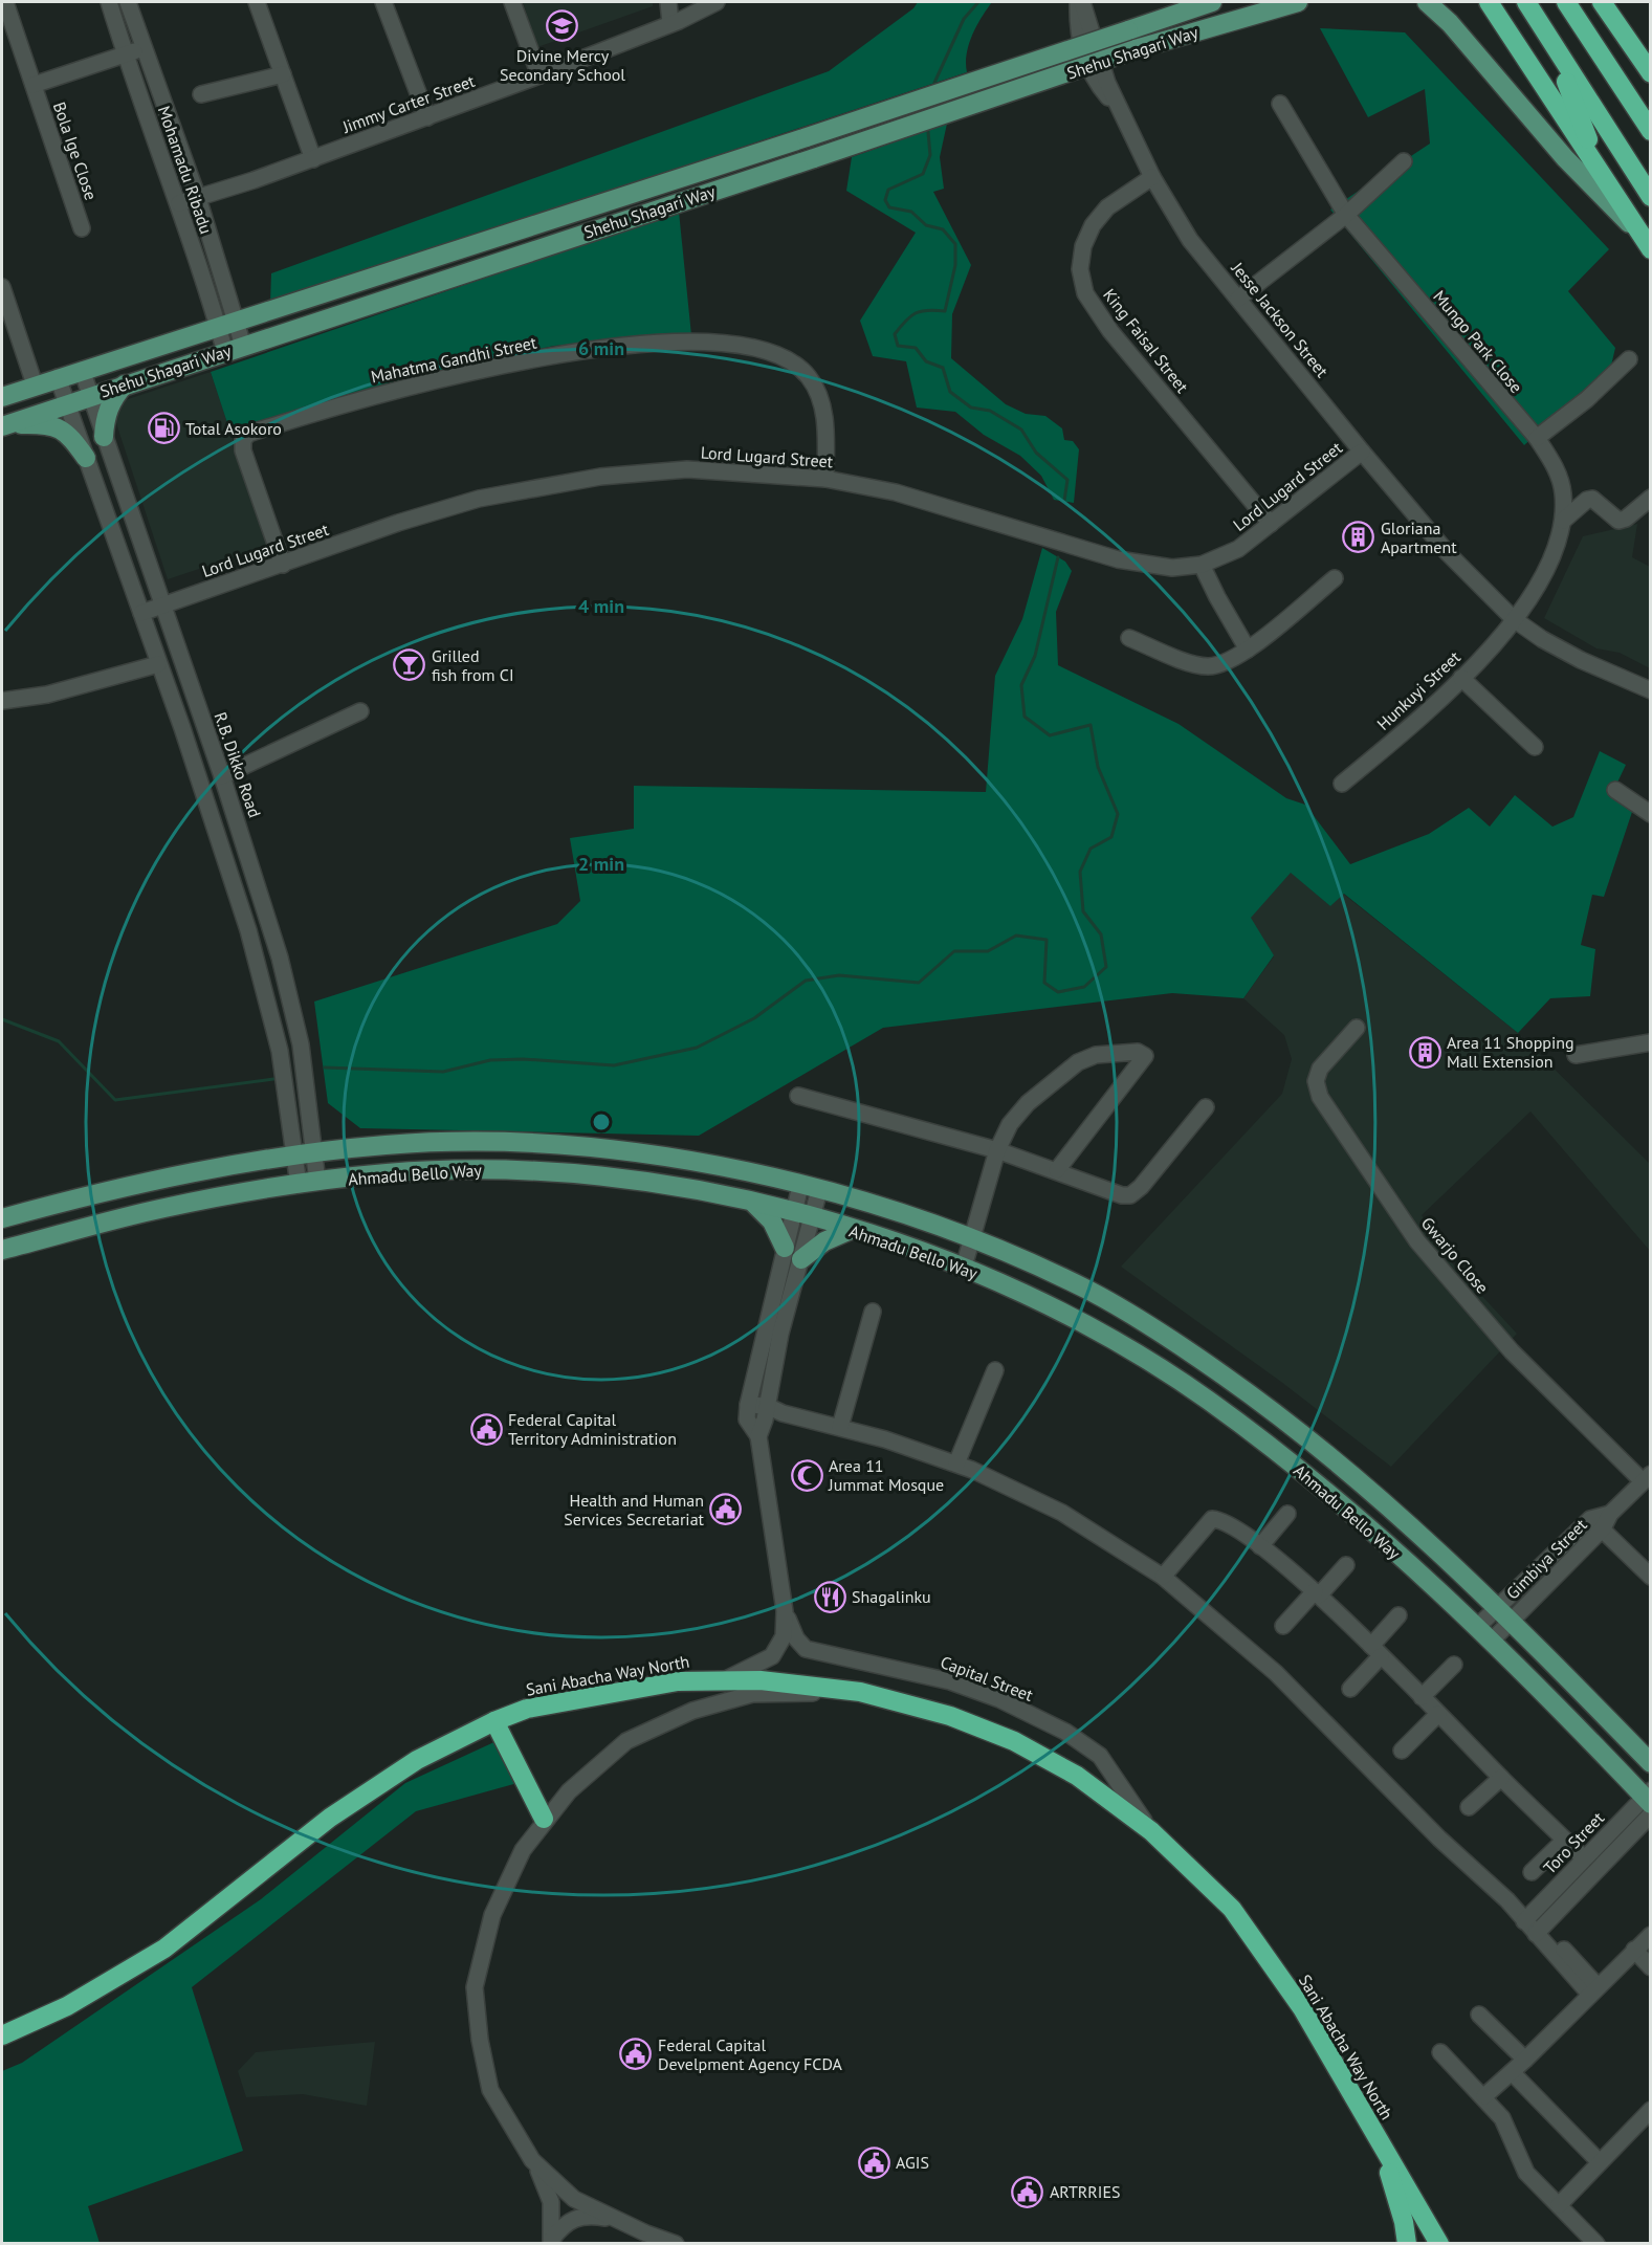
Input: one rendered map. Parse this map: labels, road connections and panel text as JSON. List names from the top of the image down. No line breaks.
{"streets":{"highway":["Sani Abacha Way North"],"main road":["Shehu Shagari Way","Ahmadu Bello Way"],"street":["Jimmy Carter Street","Bola Ige Close","Mohamadu Ribadu","Jesse Jackson Street","King Faisal Street","Mungo Park Close","Mahatma Gandhi Street","Lord Lugard Street","Hunkuyi Street","R.B. Dikko Road","Gwarjo Close","Gimbiya Street","Capital Street","Toro Street"]},"crossings":[["Shehu Shagari Way","Mohamadu Ribadu"],["Shehu Shagari Way","R.B. Dikko Road"],["Jimmy Carter Street","Mohamadu Ribadu"],["Bola Ige Close","Mohamadu Ribadu"],["Jesse Jackson Street","King Faisal Street"],["Jesse Jackson Street","Mungo Park Close"],["Jesse Jackson Street","Lord Lugard Street"],["Jesse Jackson Street","Hunkuyi Street"],["King Faisal Street","Lord Lugard Street"],["Mungo Park Close","Hunkuyi Street"],["Mahatma Gandhi Street","Lord Lugard Street"],["Lord Lugard Street","R.B. Dikko Road"],["R.B. Dikko Road","Ahmadu Bello Way"],["Ahmadu Bello Way","Gimbiya Street"],["Ahmadu Bello Way","Capital Street"],["Ahmadu Bello Way","Toro Street"],["Gwarjo Close","Gimbiya Street"],["Sani Abacha Way North","Capital Street"]],"places":{"school or university":["Divine Mercy Secondary School"],"fuel station":["Total Asokoro"],"building":["Gloriana Apartment","Area 11 Shopping Mall Extension"],"bar":["Grilled fish from CI"],"public building":["Federal Capital Territory Administration","Health and Human Services Secretariat","Federal Capital Develpment Agency FCDA","AGIS","ARTRRIES"],"mosque":["Area 11 Jummat Mosque"],"restaurant":["Shagalinku"]},"rings":["6 min","4 min","2 min"]}
